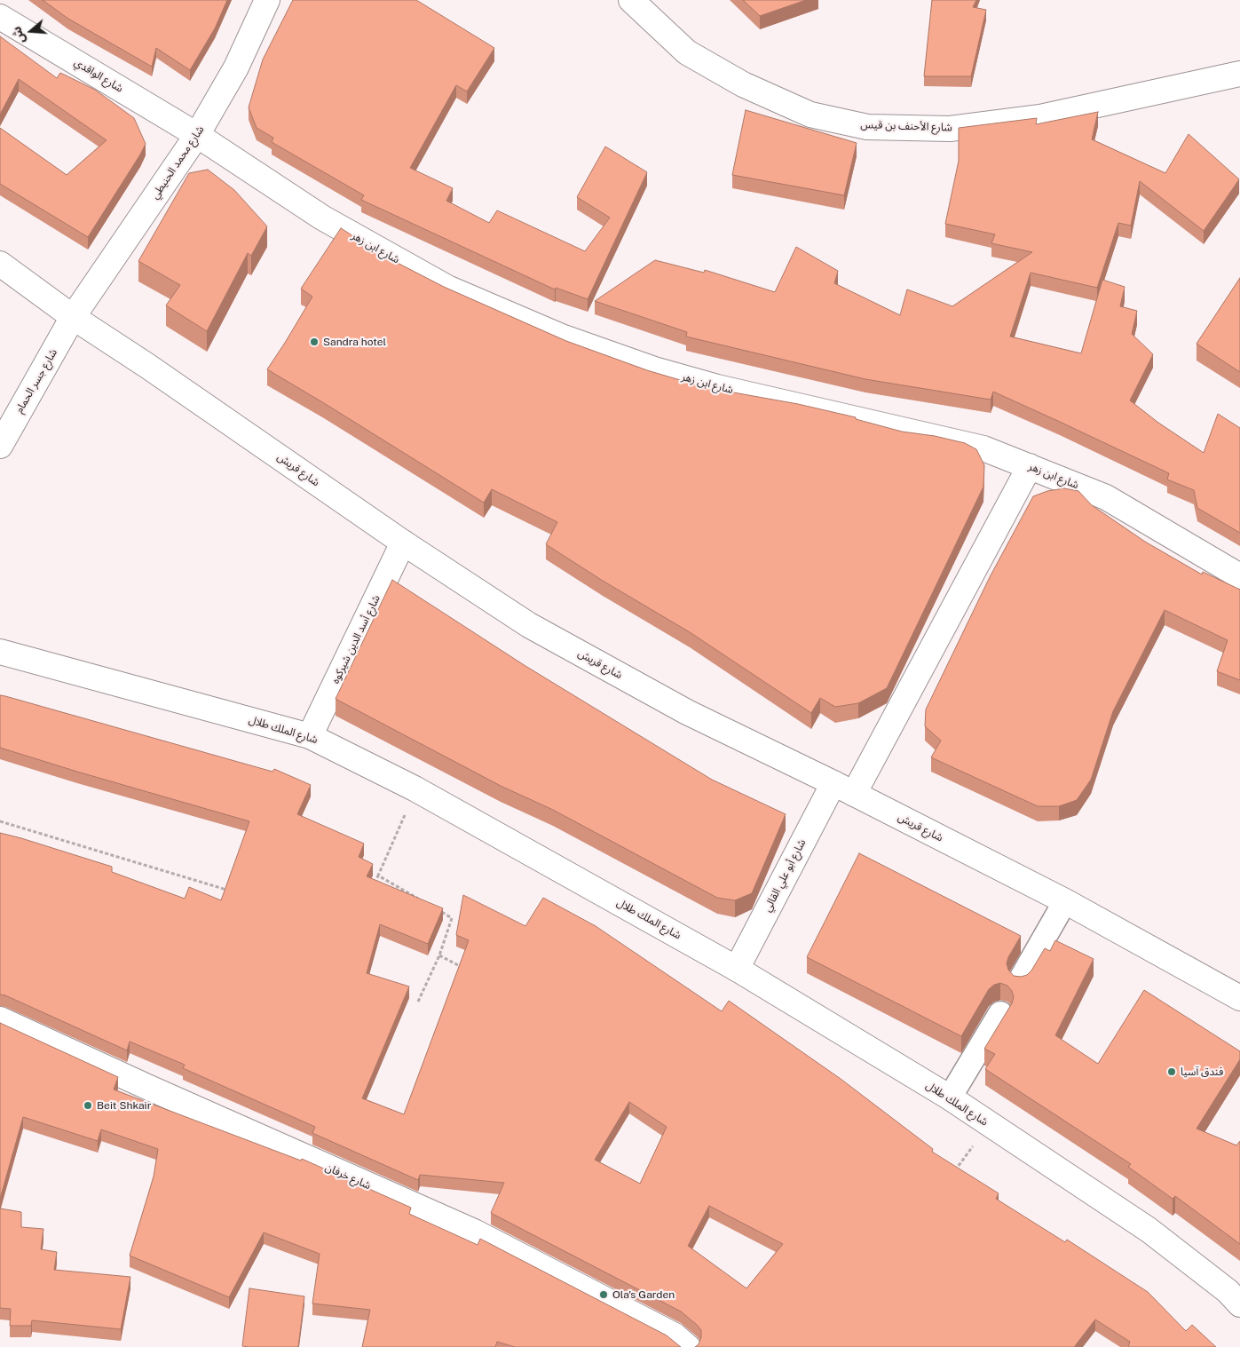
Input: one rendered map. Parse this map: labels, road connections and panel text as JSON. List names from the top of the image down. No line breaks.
{"streets":{"street":["شارع الواقدي","شارع الأحنف بن قيس","شارع محمد الحنيطي","شارع ابن زهر","شارع جسر الحمام","شارع قريش","شارع أسد الدين شيركوه","شارع الملك طلال","شارع أبو علي القالي","شارع خرفان"]},"crossings":[["شارع الواقدي","شارع محمد الحنيطي"],["شارع الواقدي","شارع ابن زهر"],["شارع محمد الحنيطي","شارع ابن زهر"],["شارع محمد الحنيطي","شارع جسر الحمام"],["شارع محمد الحنيطي","شارع قريش"],["شارع ابن زهر","شارع أبو علي القالي"],["شارع جسر الحمام","شارع قريش"],["شارع قريش","شارع أسد الدين شيركوه"],["شارع قريش","شارع أبو علي القالي"],["شارع أسد الدين شيركوه","شارع الملك طلال"],["شارع الملك طلال","شارع أبو علي القالي"]],"places":["Sandra hotel","فندق آسيا","Beit Shkair","Ola's Garden"],"north":"left"}
